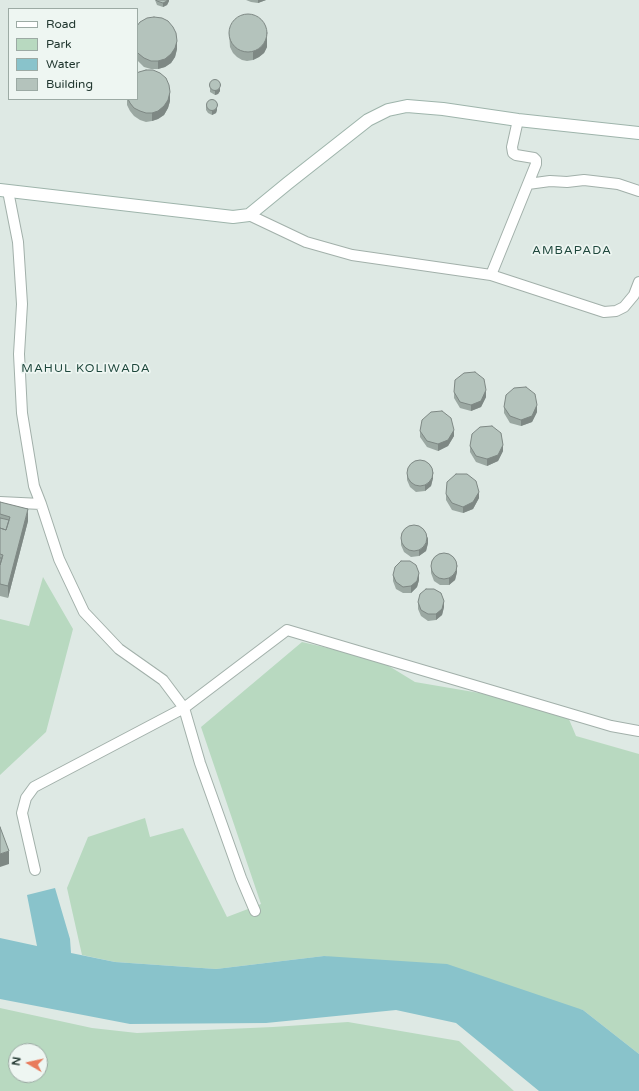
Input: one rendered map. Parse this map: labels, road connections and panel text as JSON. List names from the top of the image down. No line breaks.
{"districts":["AMBAPADA","MAHUL KOLIWADA"],"legend":["Road","Park","Water","Building"],"north":"left"}
